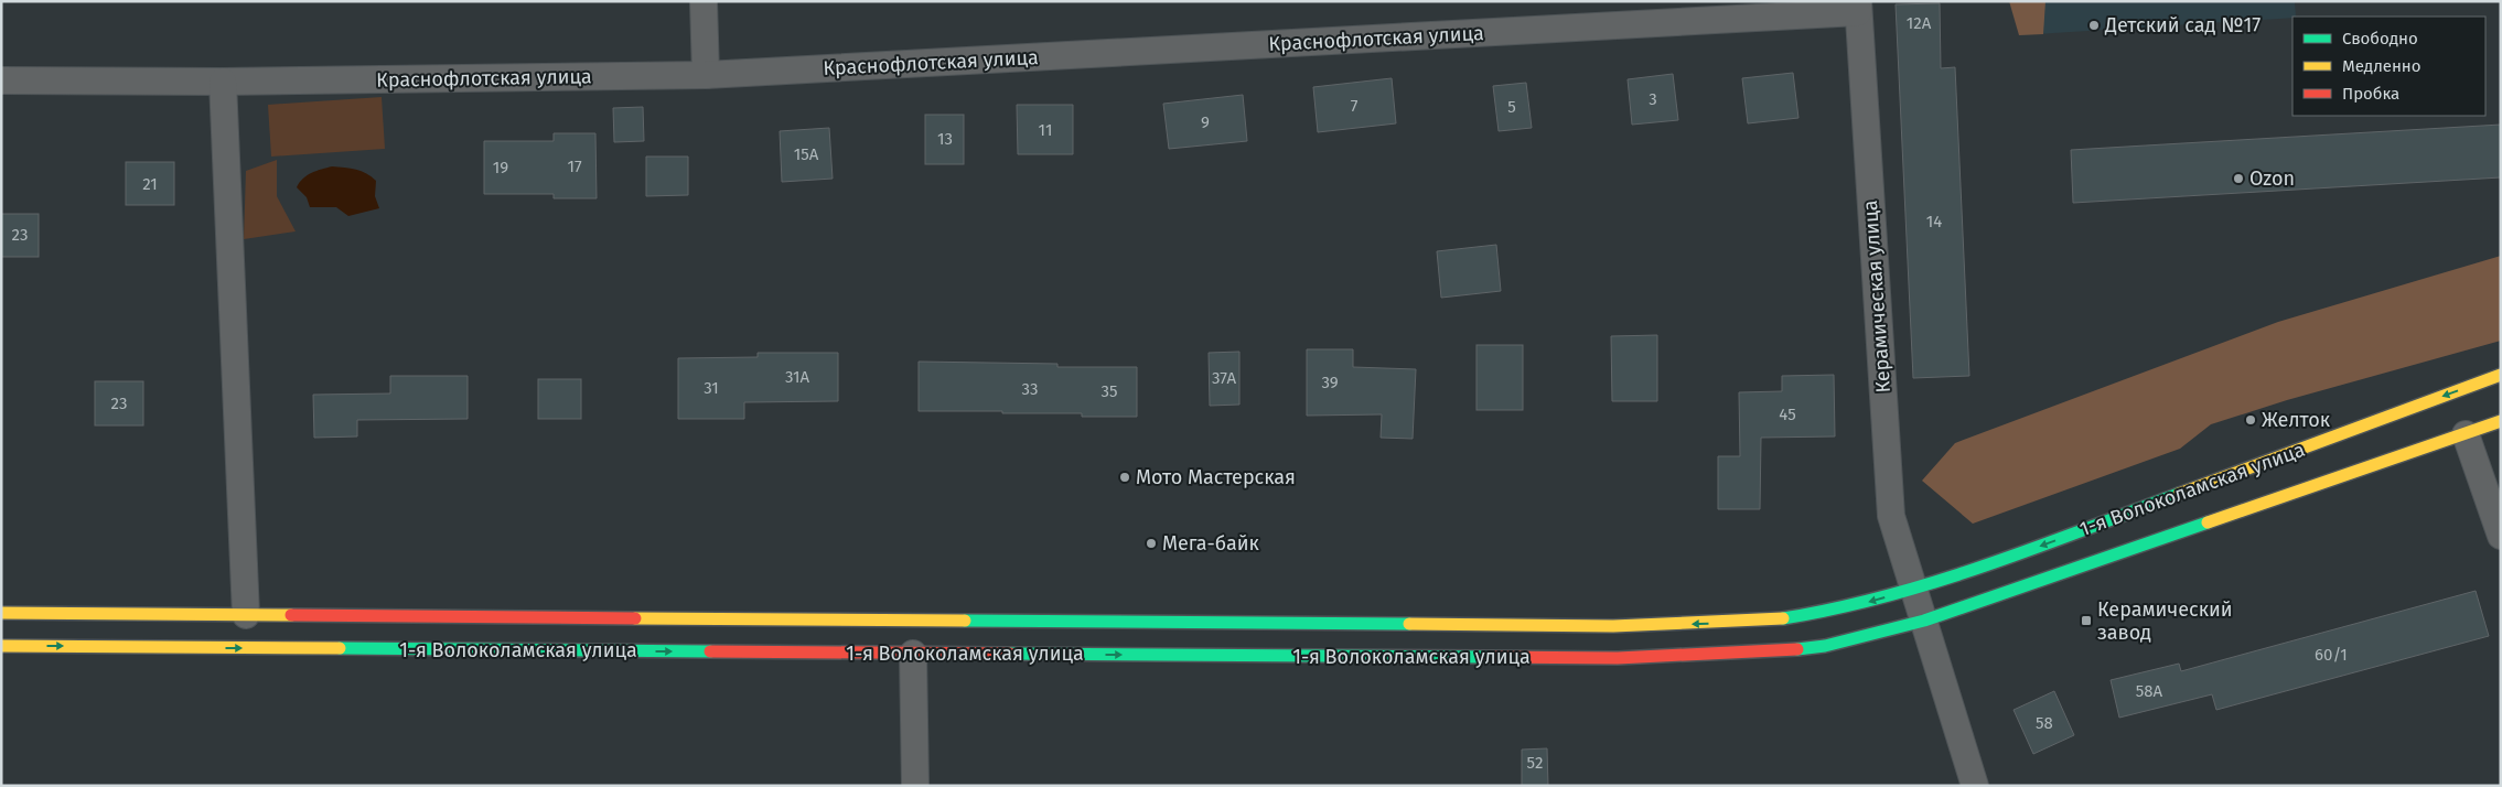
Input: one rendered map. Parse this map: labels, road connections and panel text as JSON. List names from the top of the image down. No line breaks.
{"streets":{"main road":["1-я Волоколамская улица"],"street":["Краснофлотская улица","Керамическая улица"]},"crossings":[["Краснофлотская улица","Керамическая улица"],["Керамическая улица","1-я Волоколамская улица"]],"places":{"other":["Детский сад №17","Ozon","Желток","Мото Мастерская","Мега-байк"],"transit":["Керамический завод"]},"house_numbers":["12А","3","7","5","9","11","13","15А","17","19","21","14","23","31А","37А","39","31","33","35","23","45","60/1","58А","58","52"],"legend":["Свободно","Медленно","Пробка"]}
